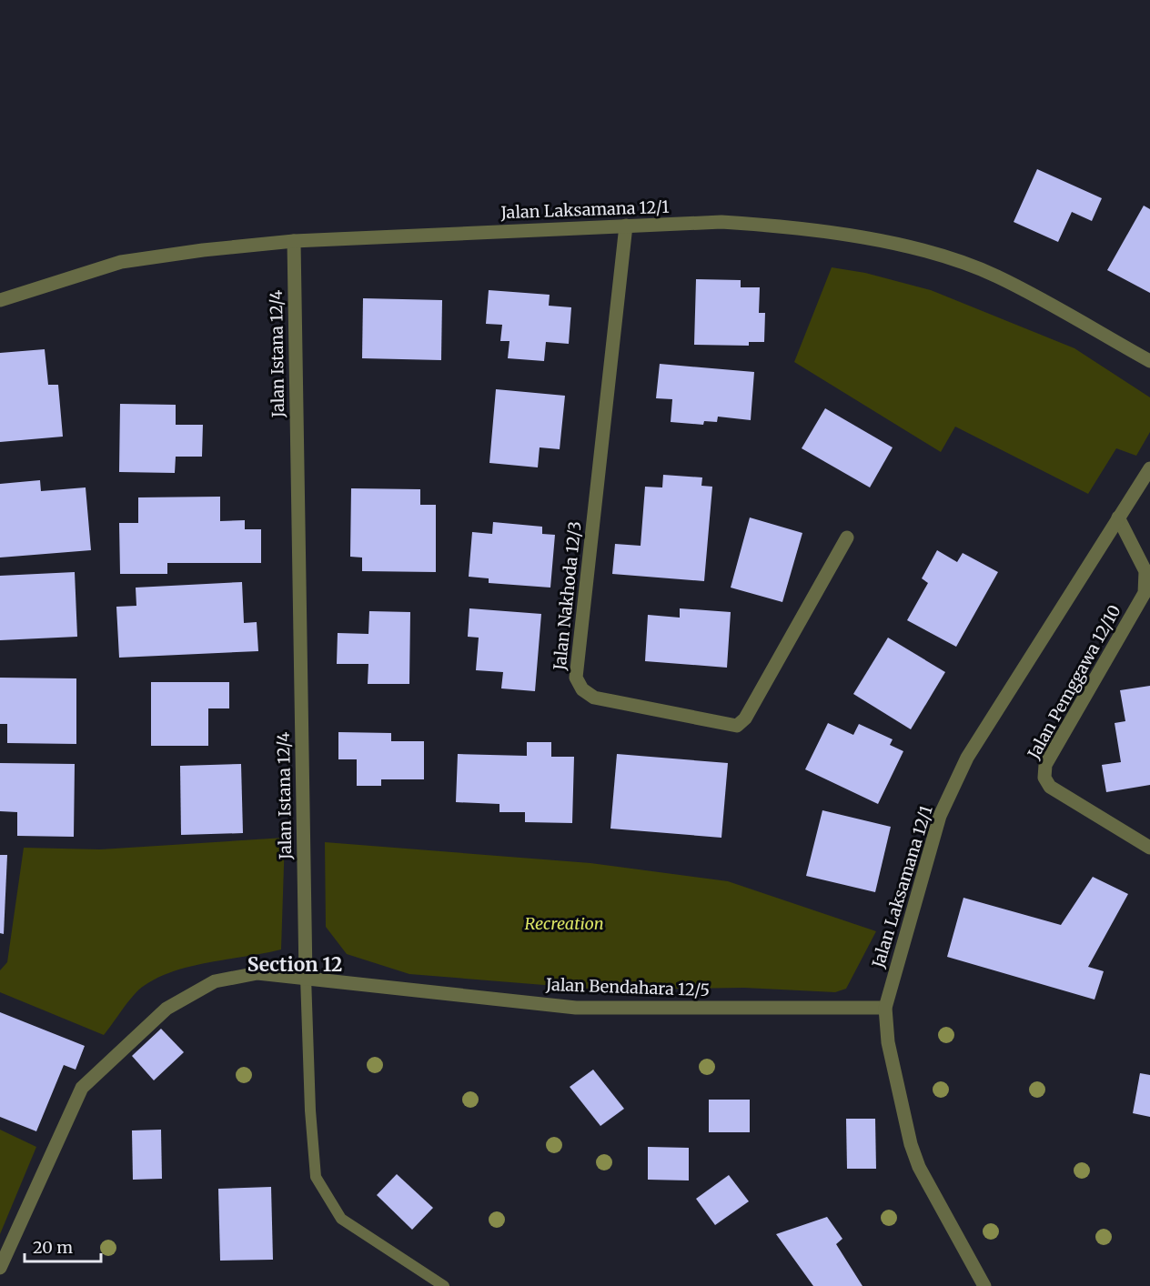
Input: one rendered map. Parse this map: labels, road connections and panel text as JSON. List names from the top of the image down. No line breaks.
{"streets":{"street":["Jalan Laksamana 12/1","Jalan Istana 12/4","Jalan Nakhoda 12/3","Jalan Pemggawa 12/10","Jalan Bendahara 12/5"]},"crossings":[["Jalan Laksamana 12/1","Jalan Istana 12/4"],["Jalan Laksamana 12/1","Jalan Nakhoda 12/3"],["Jalan Laksamana 12/1","Jalan Pemggawa 12/10"],["Jalan Laksamana 12/1","Jalan Bendahara 12/5"],["Jalan Istana 12/4","Jalan Bendahara 12/5"]],"districts":["Section 12"],"parks":["Recreation"],"scale_bar":"20 m"}
